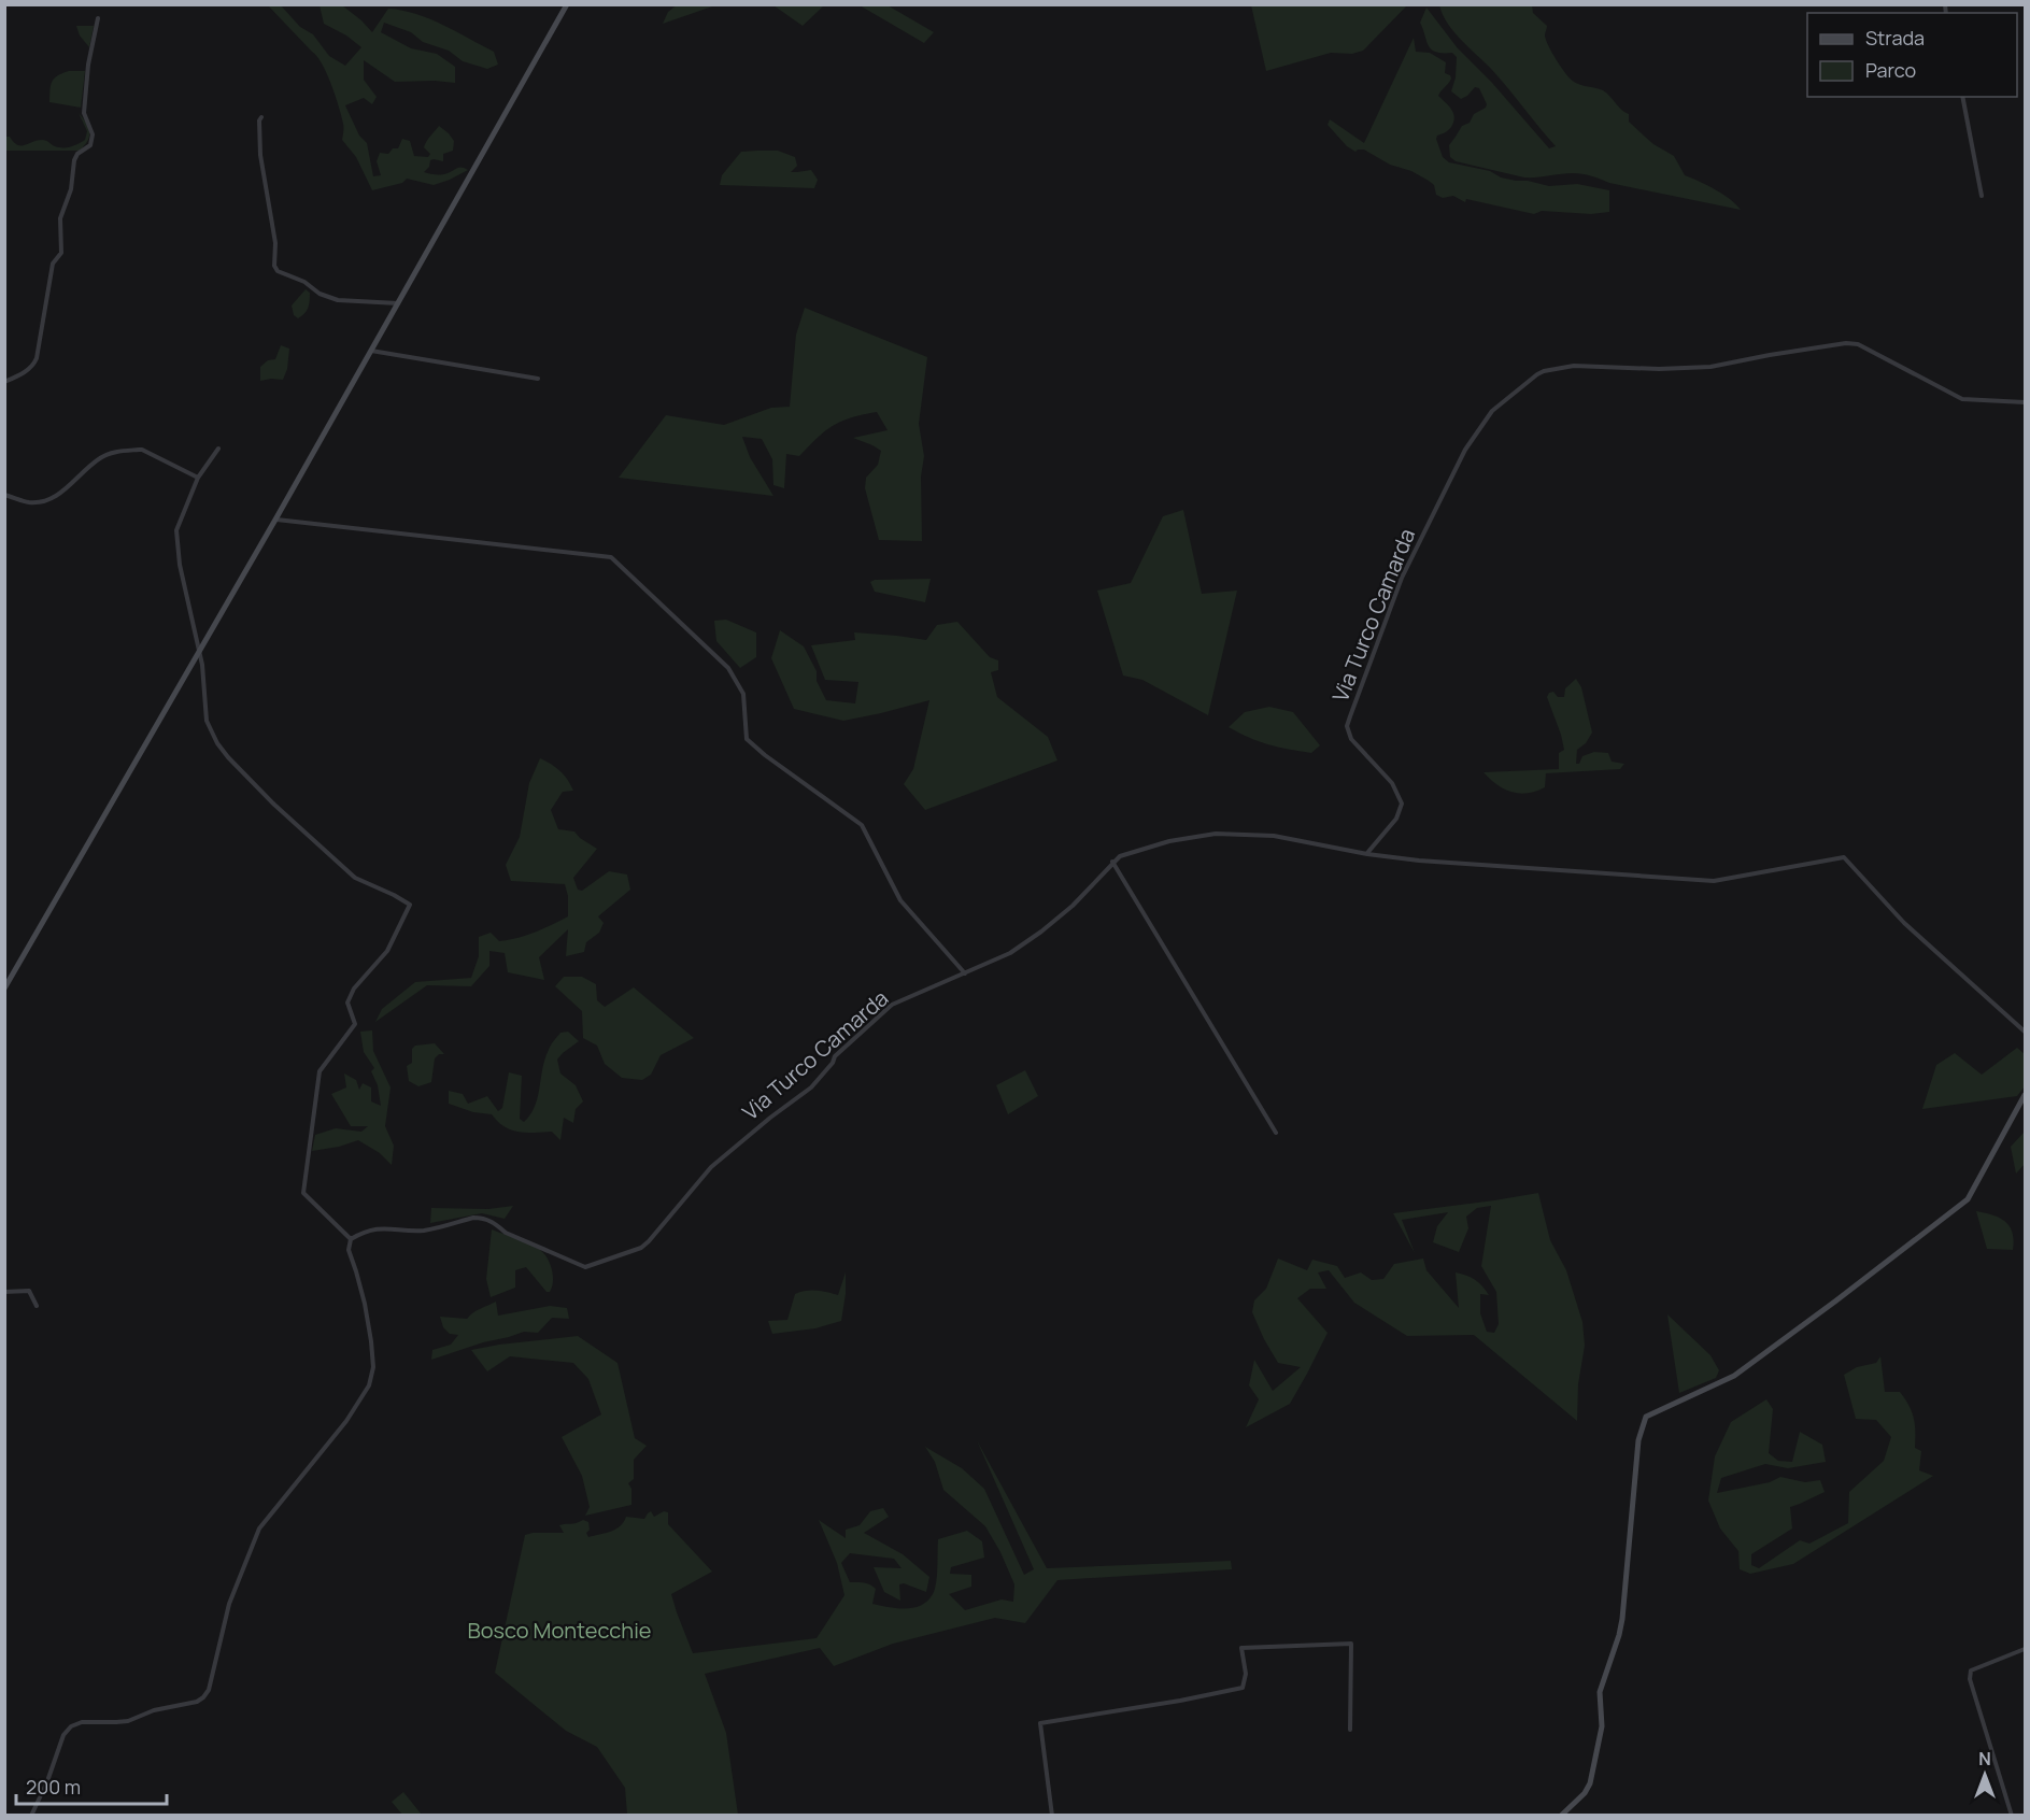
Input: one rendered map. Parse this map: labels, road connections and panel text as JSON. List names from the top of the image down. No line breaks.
{"streets":{"street":["Via Turco Camarda"]},"parks":["Bosco Montecchie"],"legend":["Strada","Parco"],"scale_bar":"200 m","north":"top"}
